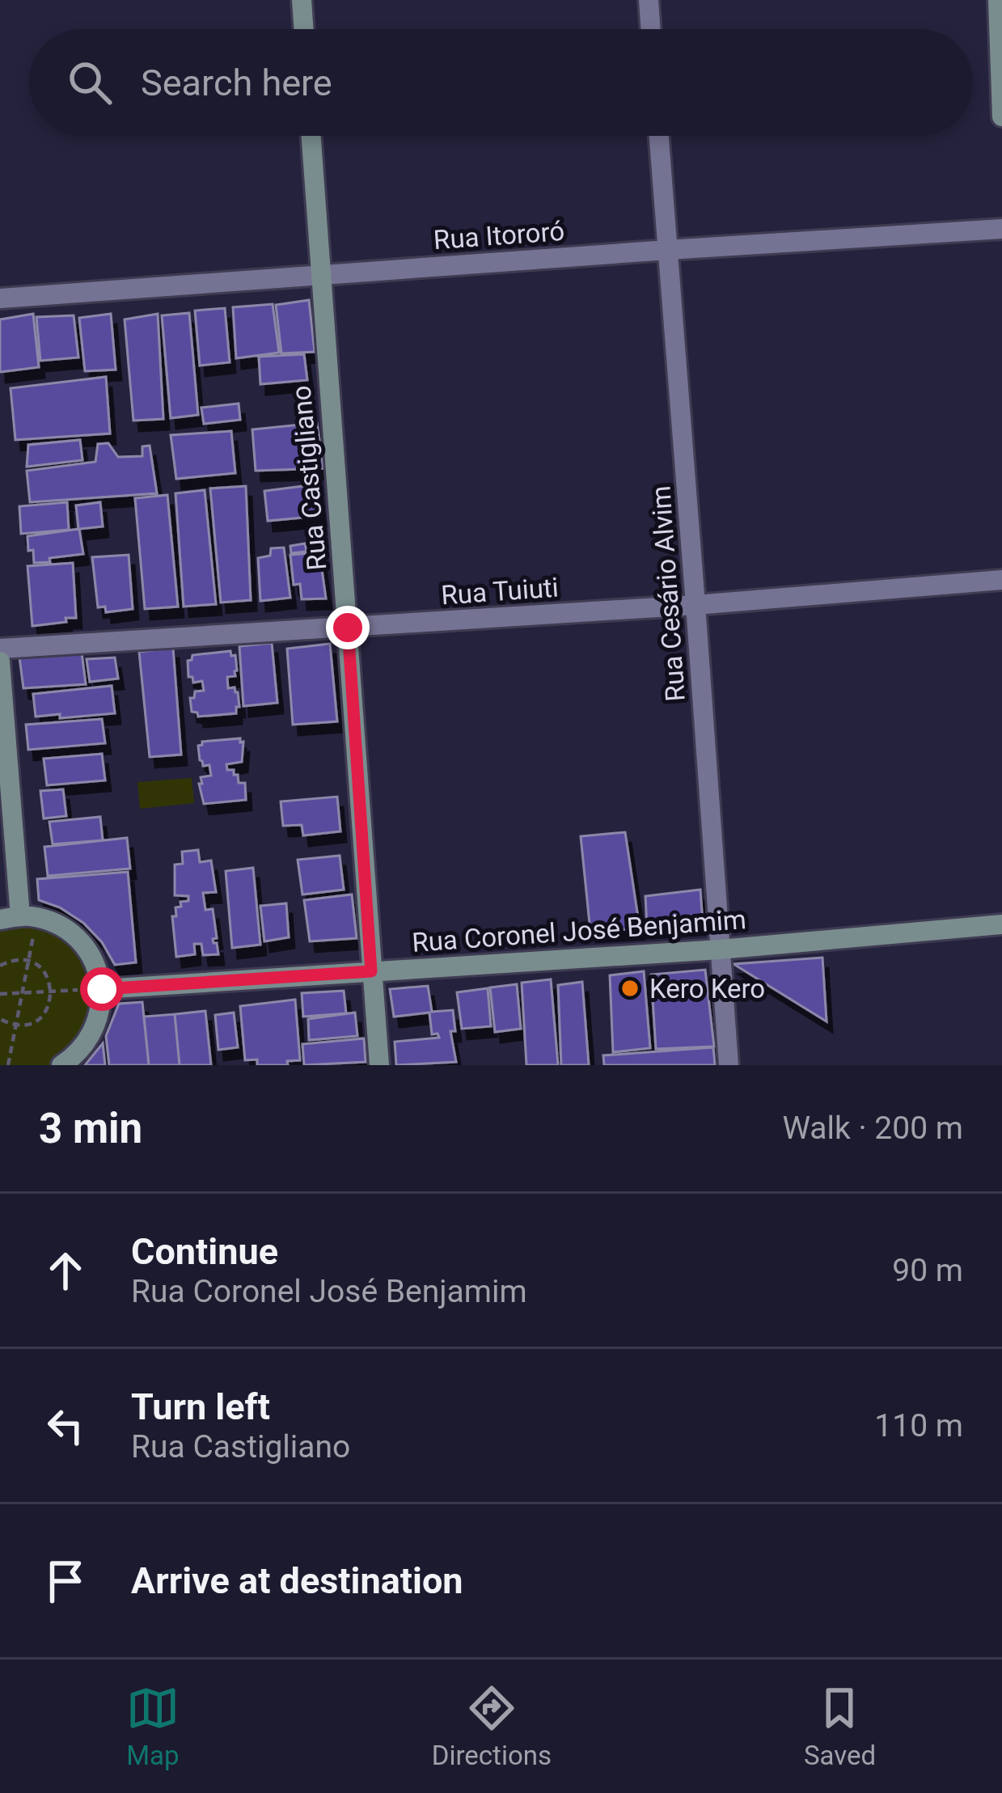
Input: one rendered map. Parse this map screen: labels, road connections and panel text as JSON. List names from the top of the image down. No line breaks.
{"streets":{"street":["Rua Itororó","Rua Castigliano","Rua Tuiuti","Rua Cesário Alvim","Rua Coronel José Benjamim"]},"crossings":[["Rua Itororó","Rua Castigliano"],["Rua Itororó","Rua Cesário Alvim"],["Rua Castigliano","Rua Tuiuti"],["Rua Castigliano","Rua Coronel José Benjamim"],["Rua Tuiuti","Rua Cesário Alvim"],["Rua Cesário Alvim","Rua Coronel José Benjamim"]],"places":["Kero Kero"],"page":{"search":"Search here","heading":["3 min","Walk · 200 m"],"list":[["Continue","Rua Coronel José Benjamim","90 m"],["Turn left","Rua Castigliano","110 m"],"Arrive at destination"],"nav":["Map","Directions","Saved"]}}
